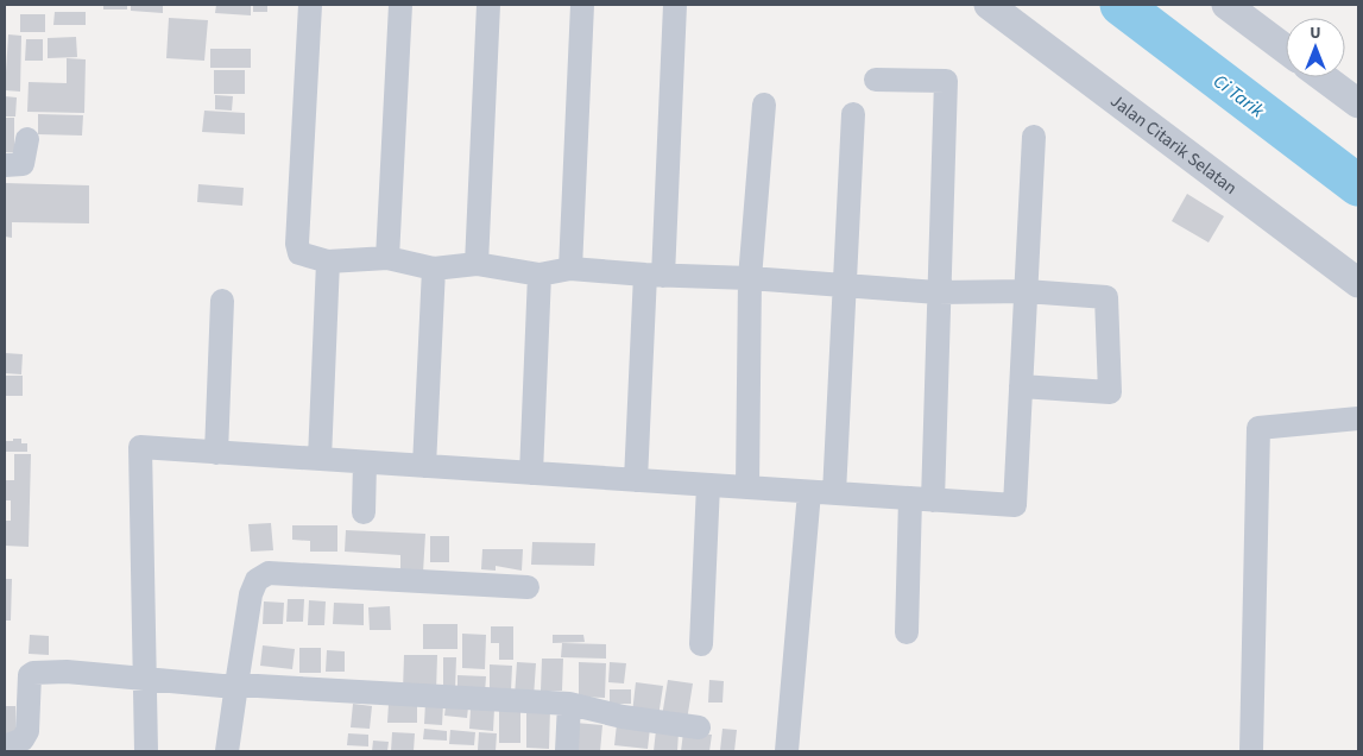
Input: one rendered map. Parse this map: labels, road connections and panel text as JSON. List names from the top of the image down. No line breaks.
{"streets":{"street":["Jalan Citarik Selatan"]},"water":["Ci Tarik"],"north":"top"}
